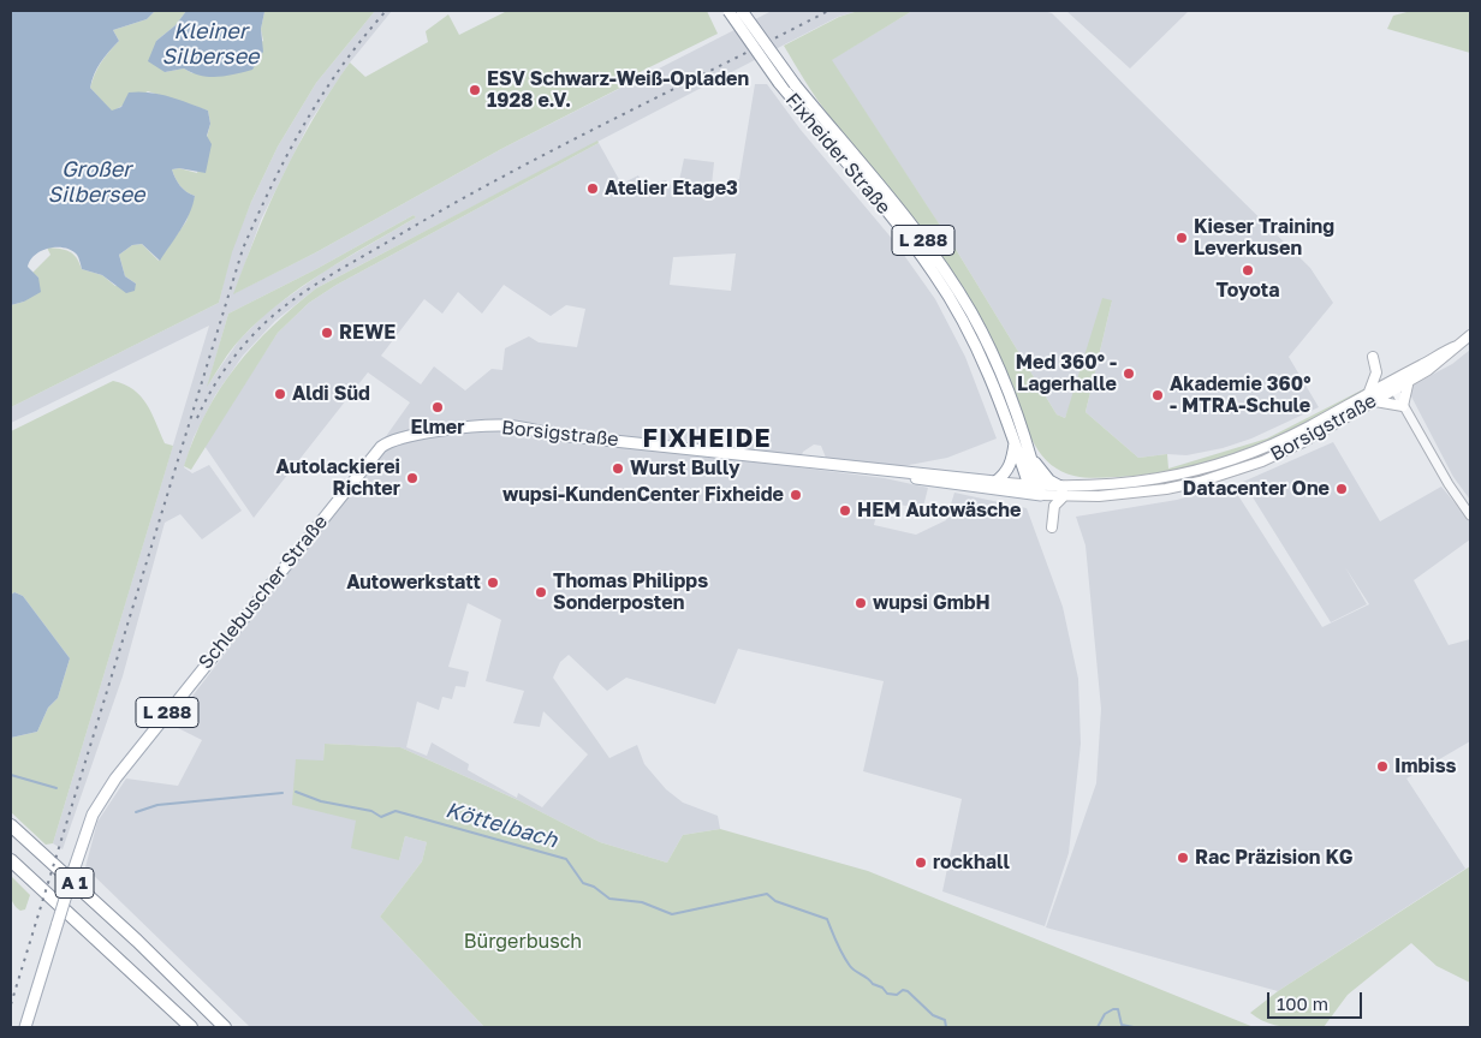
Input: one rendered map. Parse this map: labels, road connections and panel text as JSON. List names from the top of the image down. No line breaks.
{"streets":{"highway":["A 1"],"main road":["Fixheider Straße","L 288","Borsigstraße","Schlebuscher Straße"]},"crossings":[["Fixheider Straße","L 288"],["L 288","Borsigstraße"],["Borsigstraße","Schlebuscher Straße"]],"districts":["FIXHEIDE"],"water":["Kleiner Silbersee","Großer Silbersee","Köttelbach"],"parks":["Bürgerbusch"],"places":["ESV Schwarz-Weiß-Opladen 1928 e.V.","Atelier Etage3","Kieser Training Leverkusen","Toyota","REWE","Med 360° - Lagerhalle","Aldi Süd","Akademie 360° - MTRA-Schule","Elmer","Wurst Bully","Autolackierei Richter","Datacenter One","wupsi-KundenCenter Fixheide","HEM Autowäsche","Autowerkstatt","Thomas Philipps Sonderposten","wupsi GmbH","Imbiss","Rac Präzision KG","rockhall"],"scale_bar":"100 m"}
